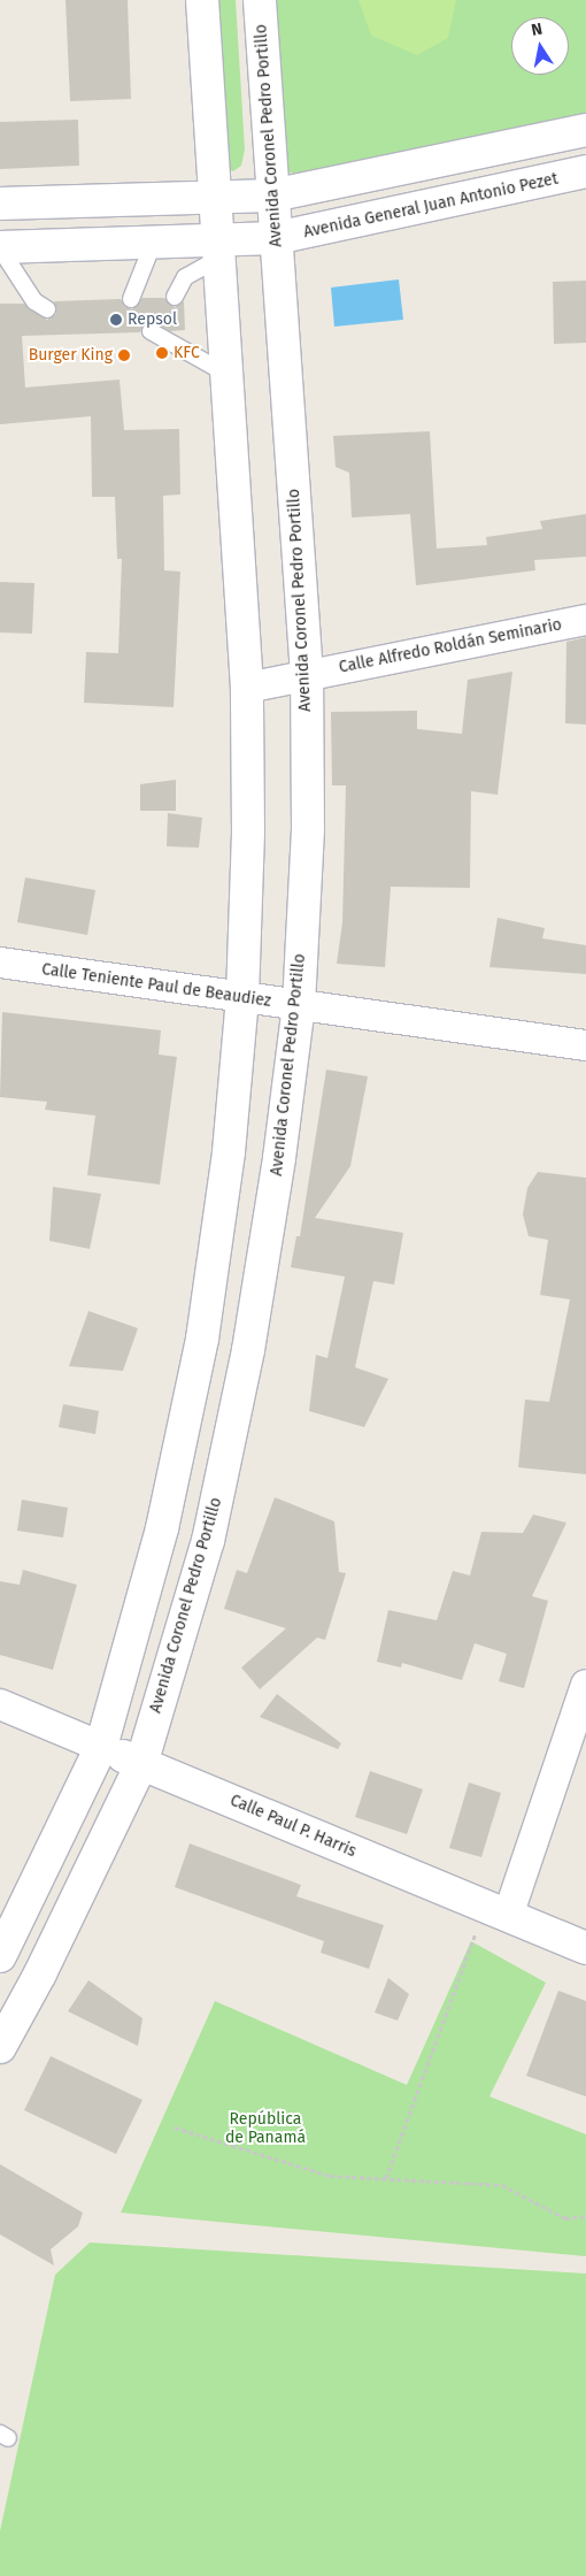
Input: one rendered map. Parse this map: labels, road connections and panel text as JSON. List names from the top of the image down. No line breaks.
{"streets":{"main road":["Avenida Coronel Pedro Portillo","Avenida General Juan Antonio Pezet","Calle Paul P. Harris"],"street":["Calle Alfredo Roldán Seminario","Calle Teniente Paul de Beaudiez"]},"crossings":[["Avenida Coronel Pedro Portillo","Avenida General Juan Antonio Pezet"],["Avenida Coronel Pedro Portillo","Calle Alfredo Roldán Seminario"],["Avenida Coronel Pedro Portillo","Calle Teniente Paul de Beaudiez"],["Avenida Coronel Pedro Portillo","Calle Paul P. Harris"]],"parks":["República de Panamá"],"places":["Repsol","KFC","Burger King"],"north":"top"}
